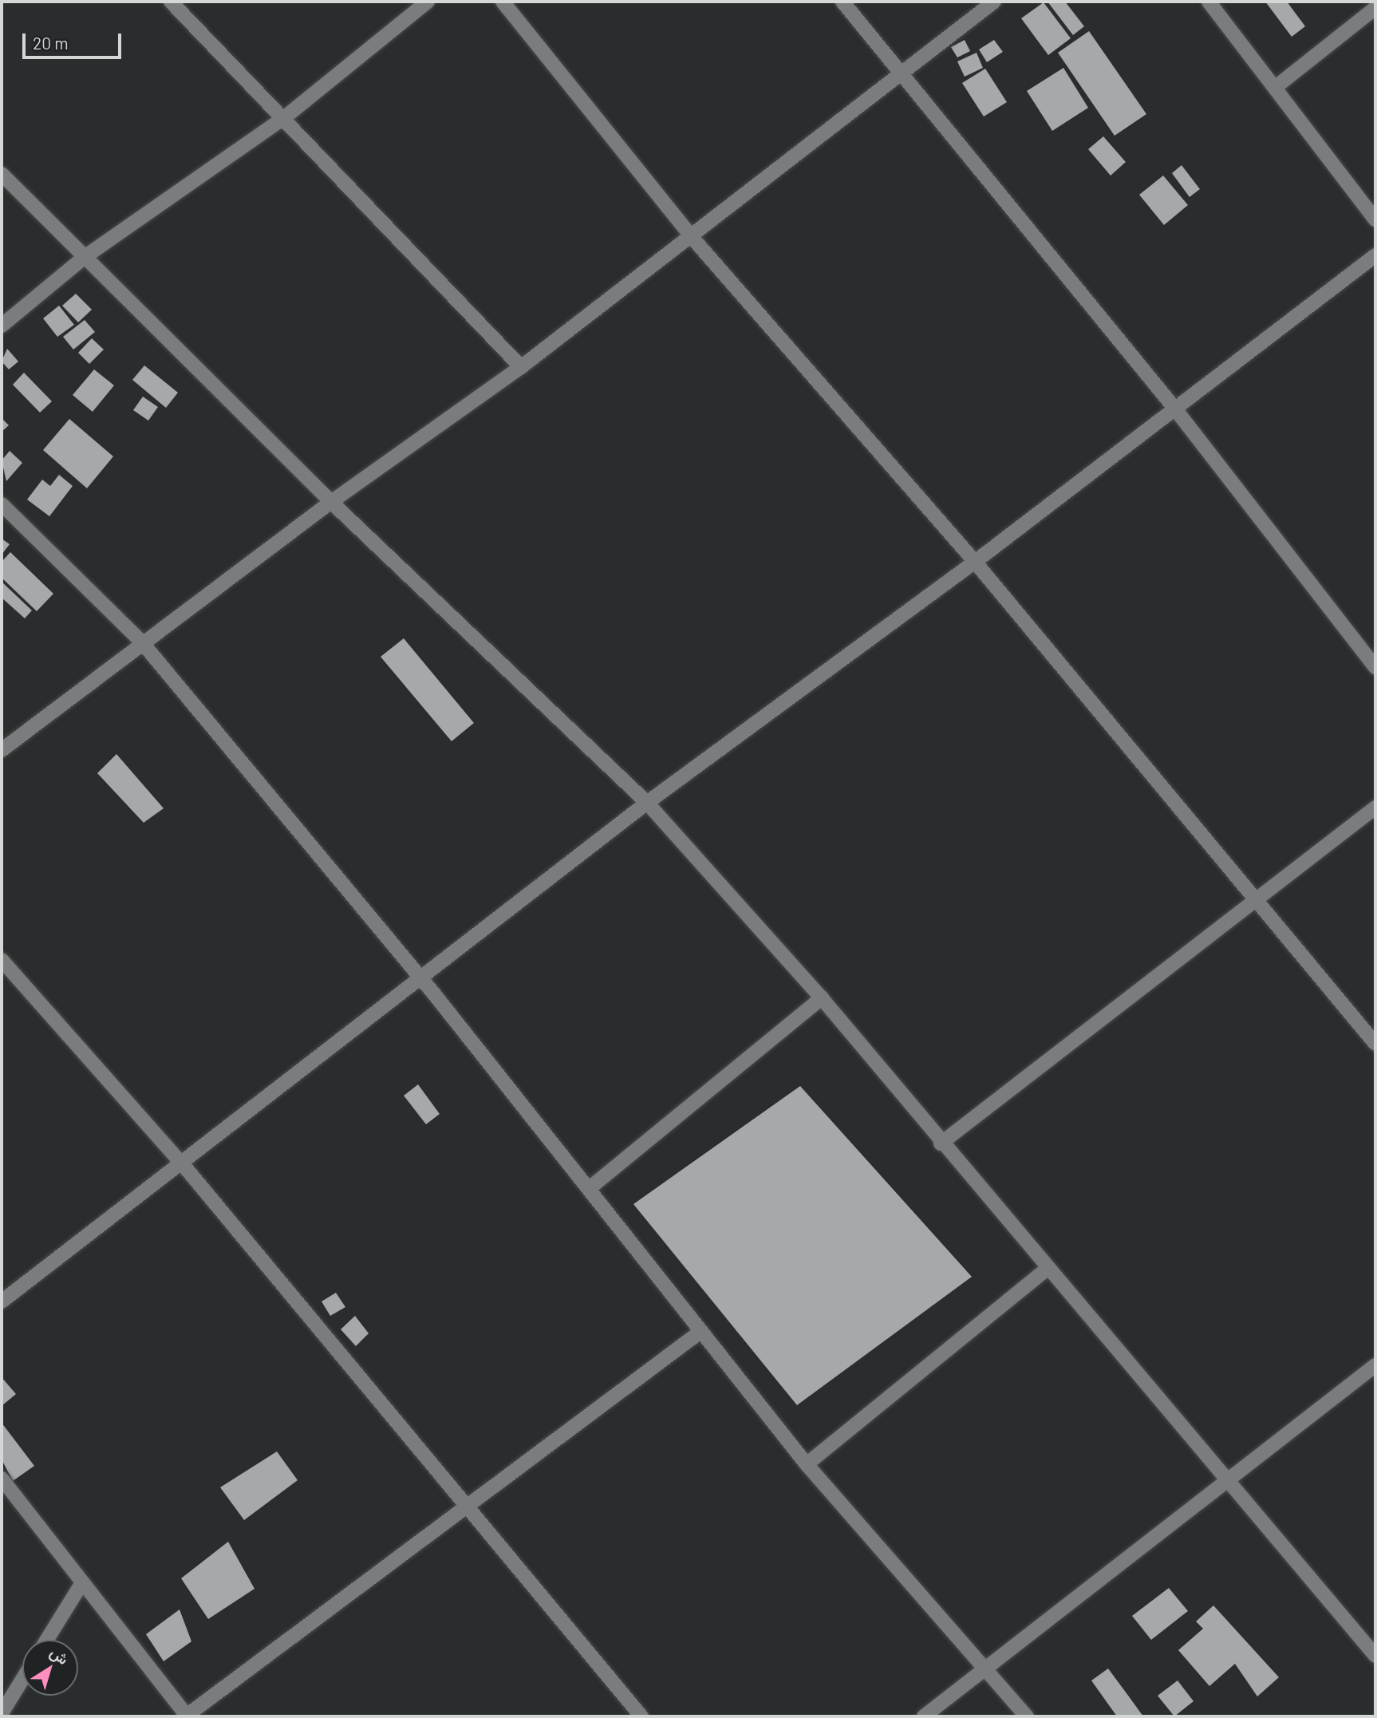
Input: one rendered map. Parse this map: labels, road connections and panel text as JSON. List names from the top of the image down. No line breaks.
{"scale_bar":"20 m","north":"top right"}
